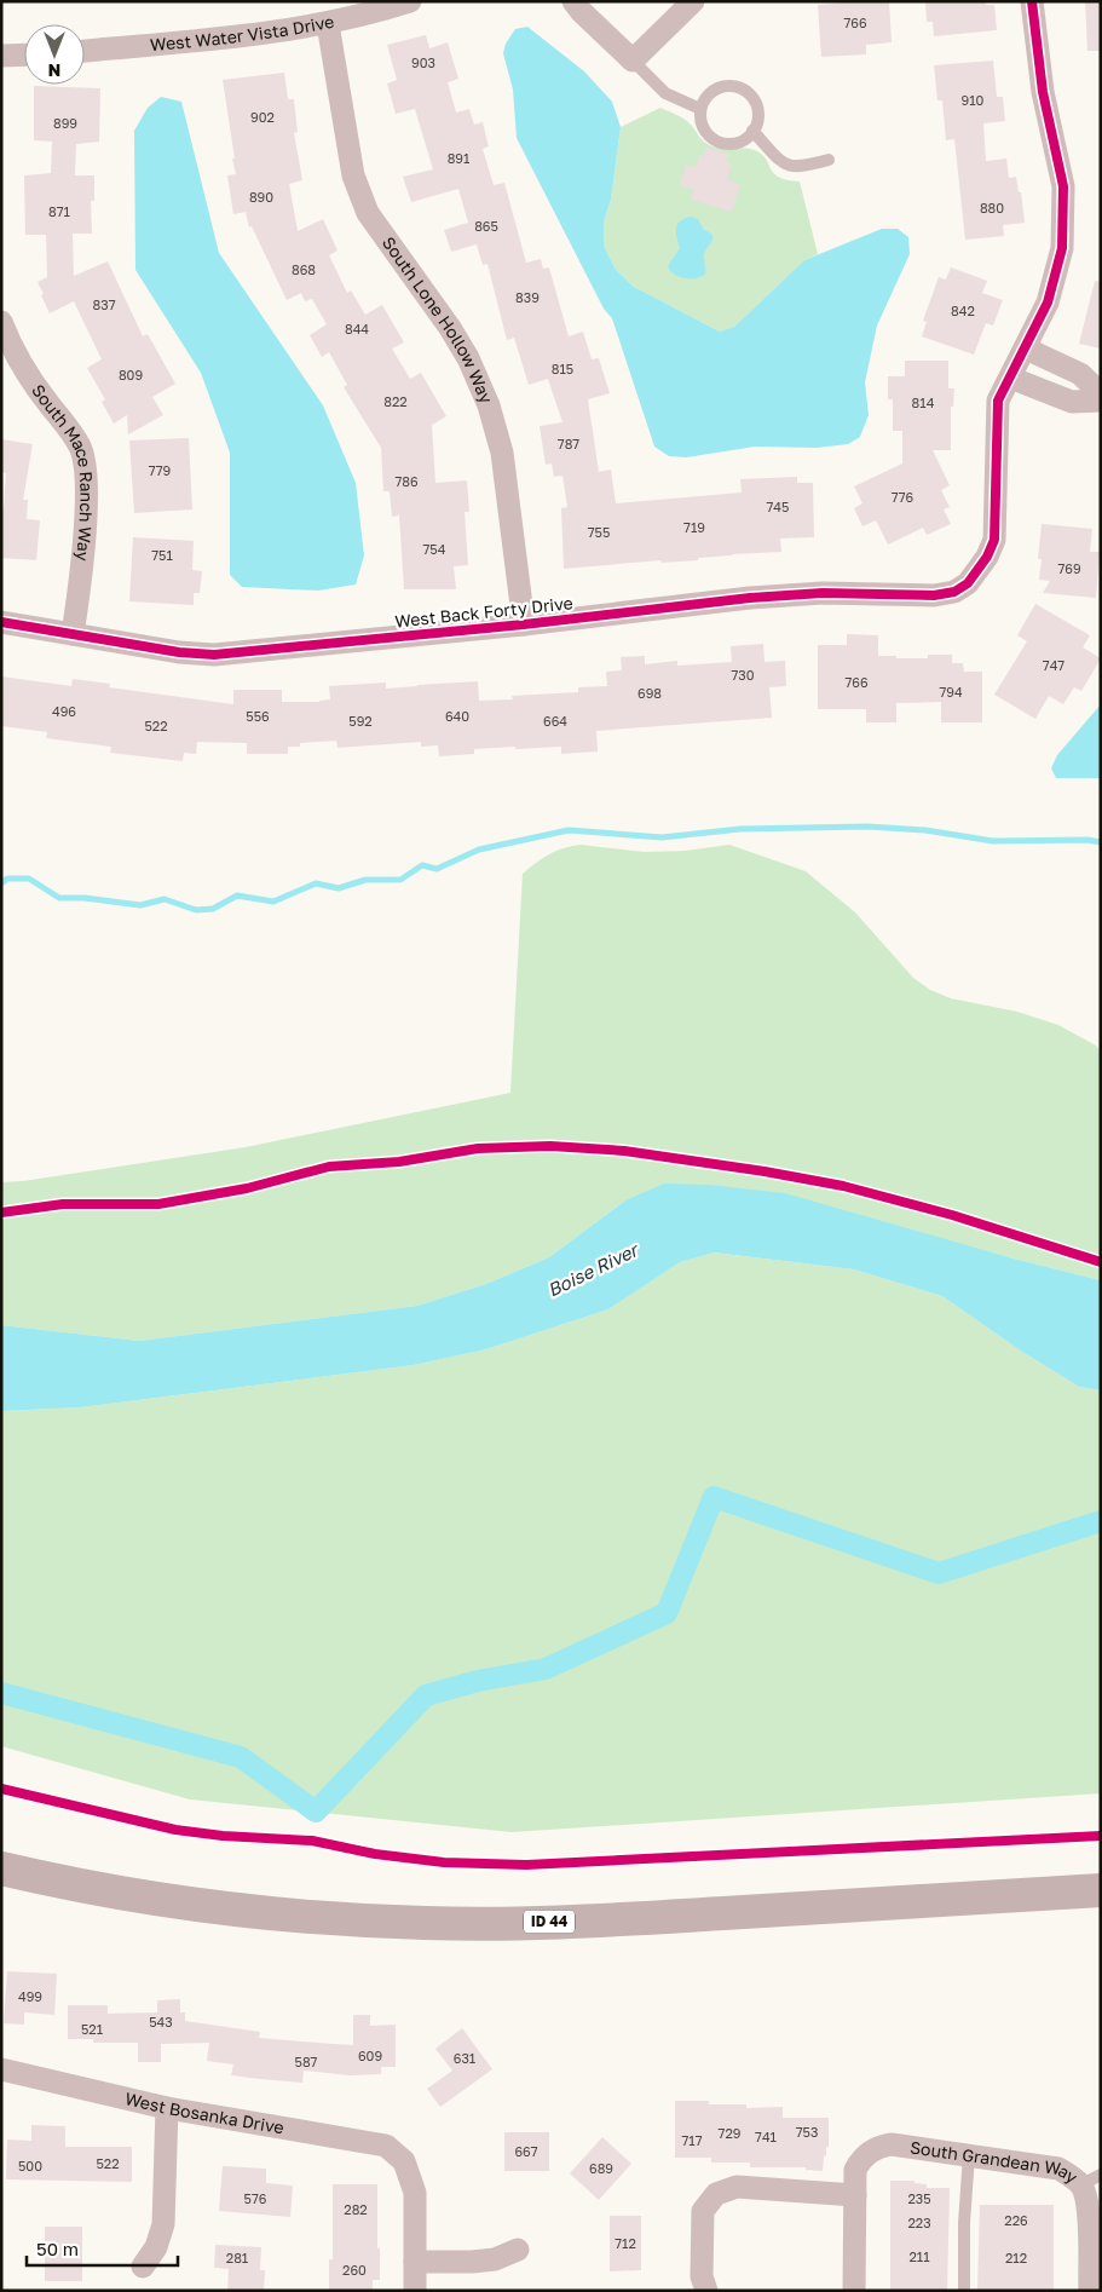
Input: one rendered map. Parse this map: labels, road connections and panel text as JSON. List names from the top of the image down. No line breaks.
{"streets":{"main road":["ID 44"],"street":["West Water Vista Drive","South Lone Hollow Way","South Mace Ranch Way","West Back Forty Drive","West Bosanka Drive","South Grandean Way"]},"crossings":[["West Water Vista Drive","South Lone Hollow Way"],["South Lone Hollow Way","West Back Forty Drive"],["South Mace Ranch Way","West Back Forty Drive"]],"water":["Boise River"],"house_numbers":["766","903","910","902","899","891","890","880","871","865","868","839","837","842","844","815","809","822","814","787","779","786","776","745","719","755","754","751","769","747","730","766","794","698","496","556","640","592","664","522","499","543","521","609","631","587","753","729","741","717","667","522","500","689","576","235","282","226","223","712","211","281","212","260"],"scale_bar":"50 m","north":"bottom"}
